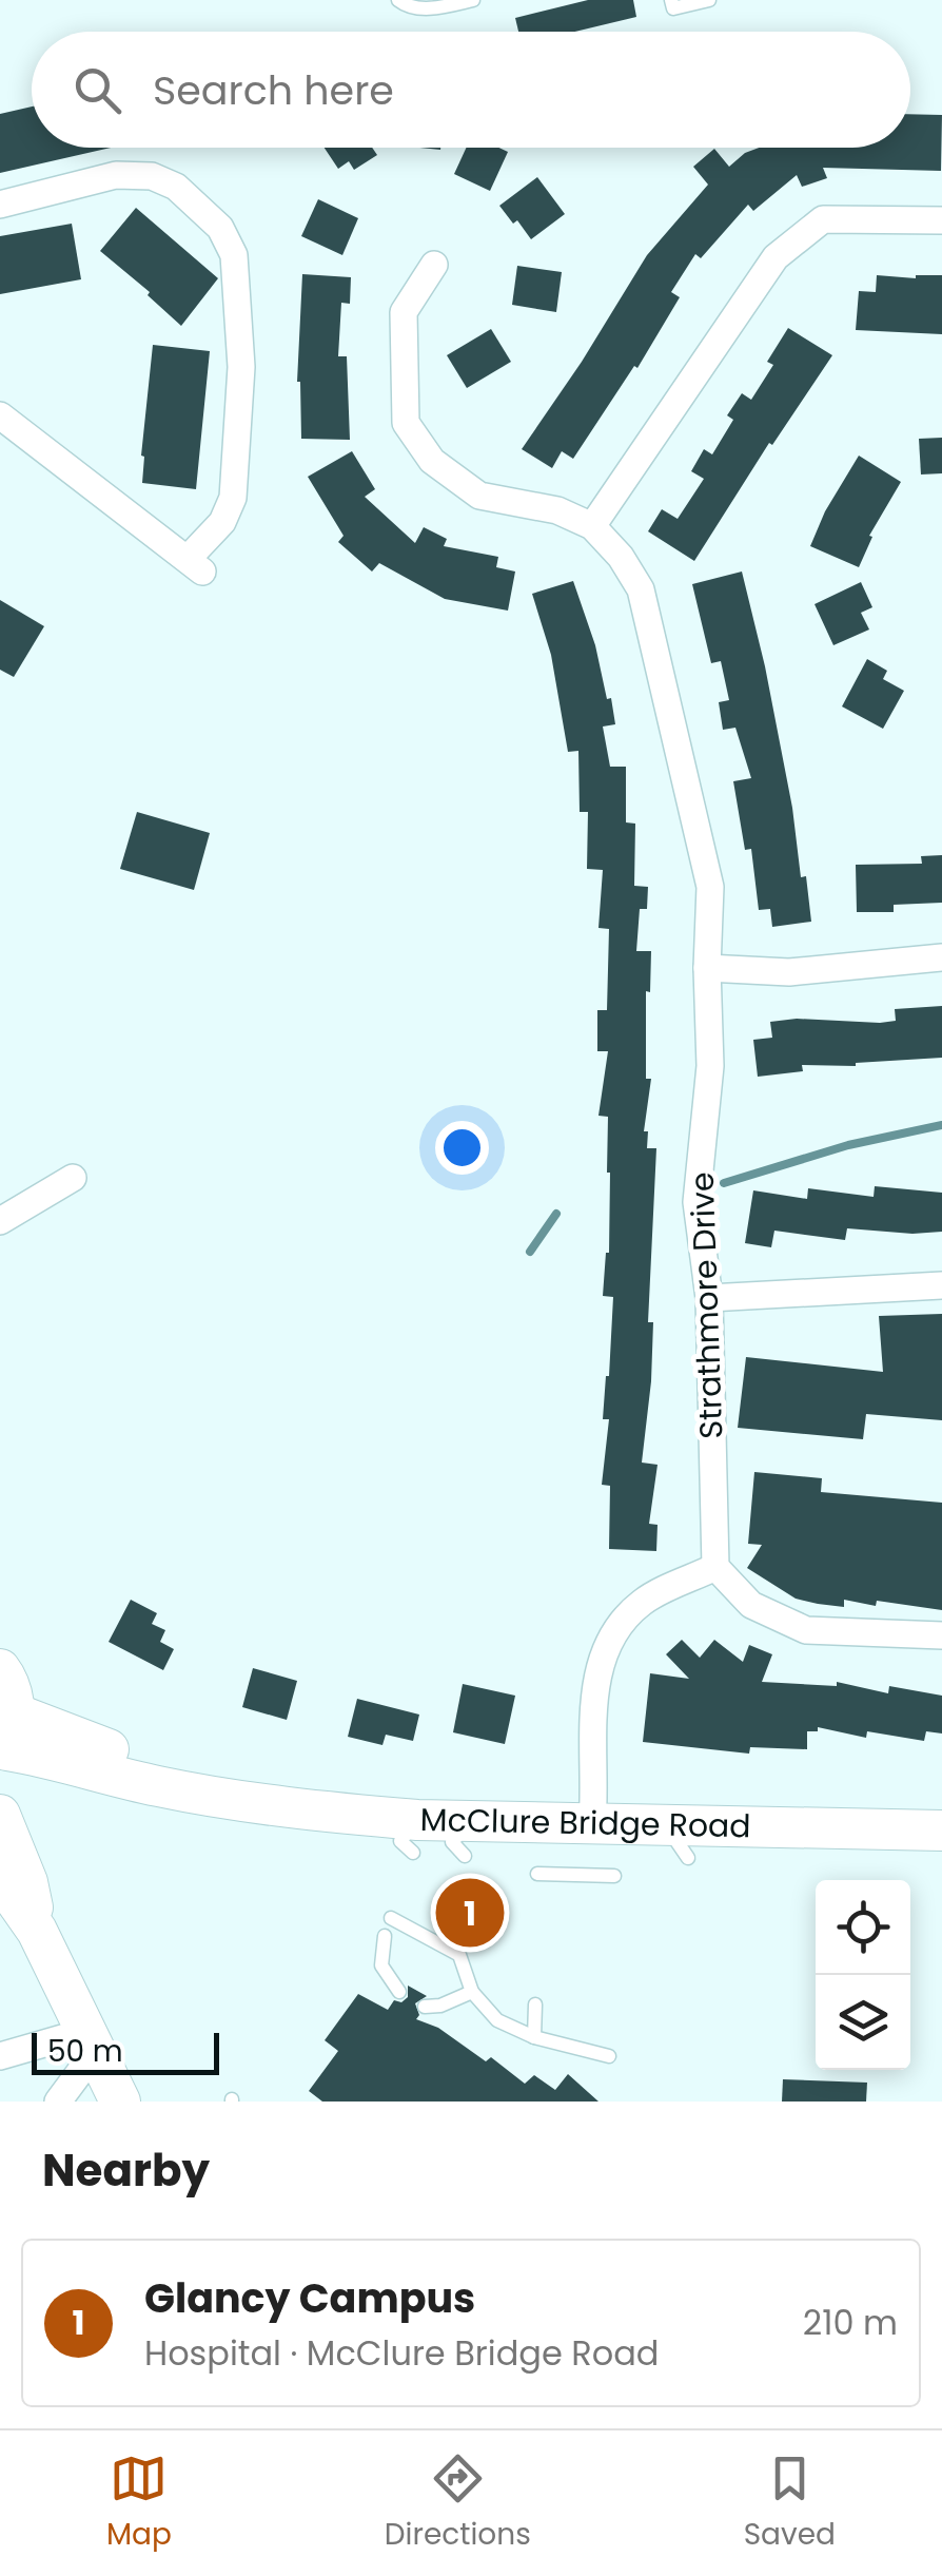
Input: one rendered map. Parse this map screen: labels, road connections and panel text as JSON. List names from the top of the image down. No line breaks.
{"streets":{"street":["Strathmore Drive","McClure Bridge Road"]},"scale_bar":"50 m","page":{"search":"Search here","pins":"1","scale":"50 m","heading":"Nearby","list":[{"mark":"1","name":"Glancy Campus","note":"Hospital · McClure Bridge Road","value":"210 m"}],"nav":["Map","Directions","Saved"]}}
